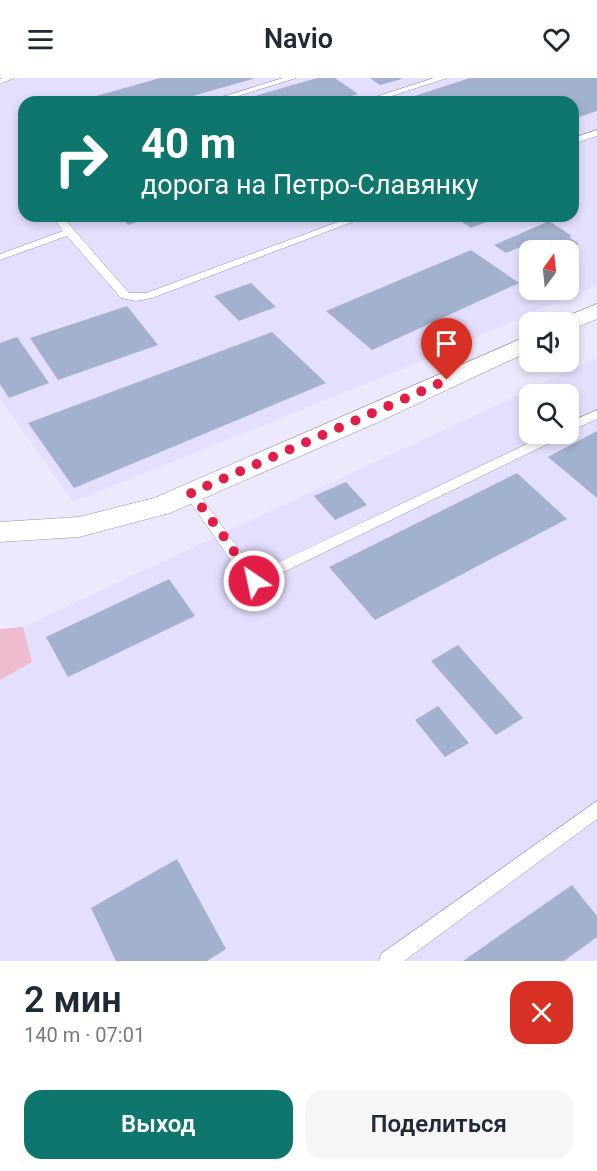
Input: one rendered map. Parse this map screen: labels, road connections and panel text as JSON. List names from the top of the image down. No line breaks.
{"north":"top","page":{"header":"Navio","turn":["40 m","дорога на Петро-Славянку"],"heading":["2 мин","140 m · 07:01"],"buttons":["Выход","Поделиться"]}}
